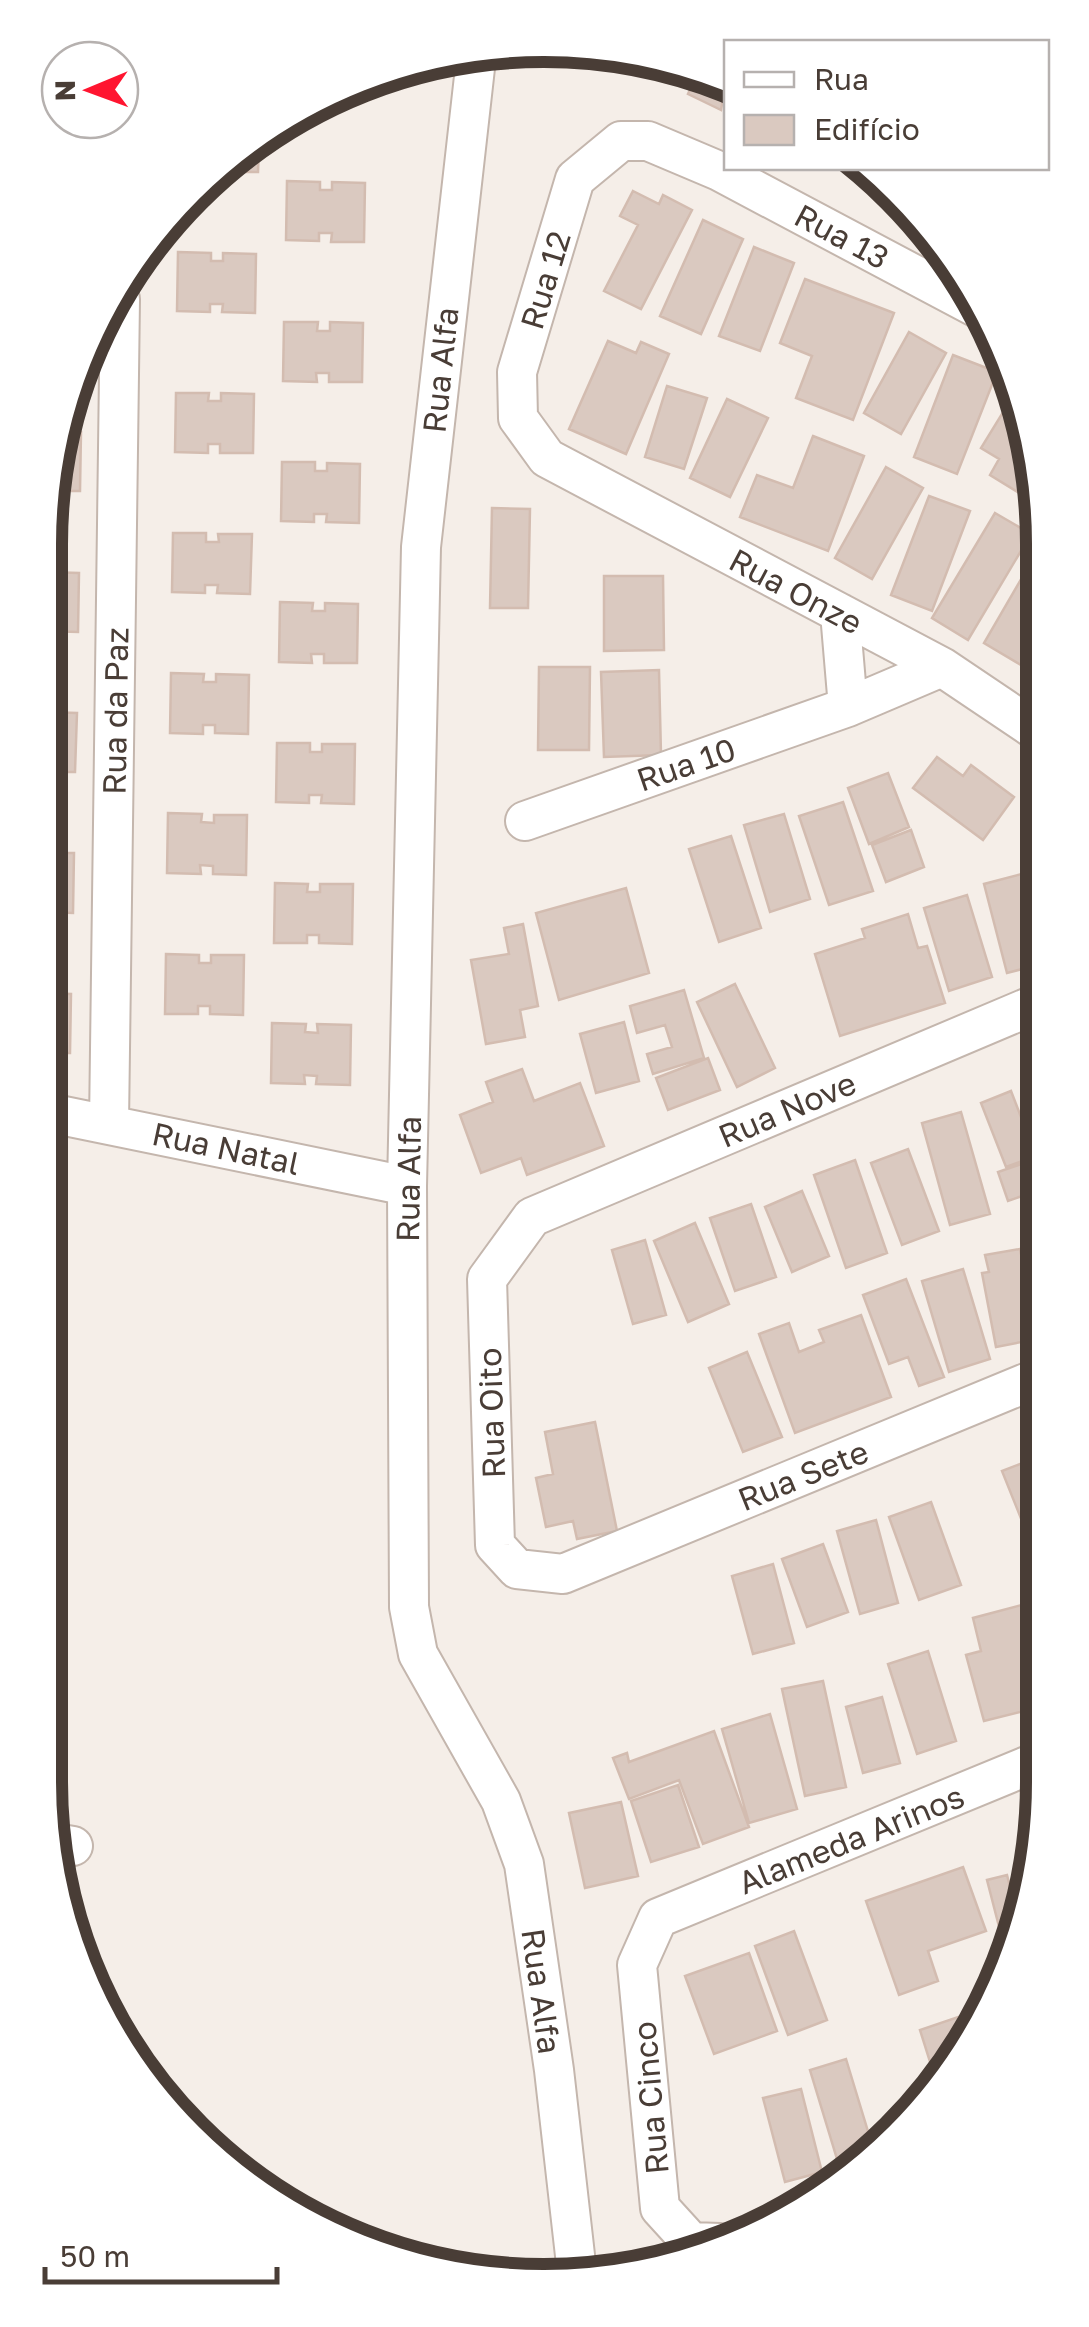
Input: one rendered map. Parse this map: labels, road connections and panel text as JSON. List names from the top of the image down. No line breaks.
{"streets":{"street":["Rua 13","Rua 12","Rua Alfa","Rua Onze","Rua da Paz","Rua 10","Rua Nove","Rua Natal","Rua Oito","Rua Sete","Alameda Arinos","Rua Cinco"]},"crossings":[["Rua 13","Rua 12"],["Rua 12","Rua Onze"],["Rua Alfa","Rua Natal"],["Rua Onze","Rua 10"],["Rua da Paz","Rua Natal"],["Rua Nove","Rua Oito"],["Rua Oito","Rua Sete"],["Alameda Arinos","Rua Cinco"]],"legend":["Rua","Edifício"],"scale_bar":"50 m","north":"left"}
